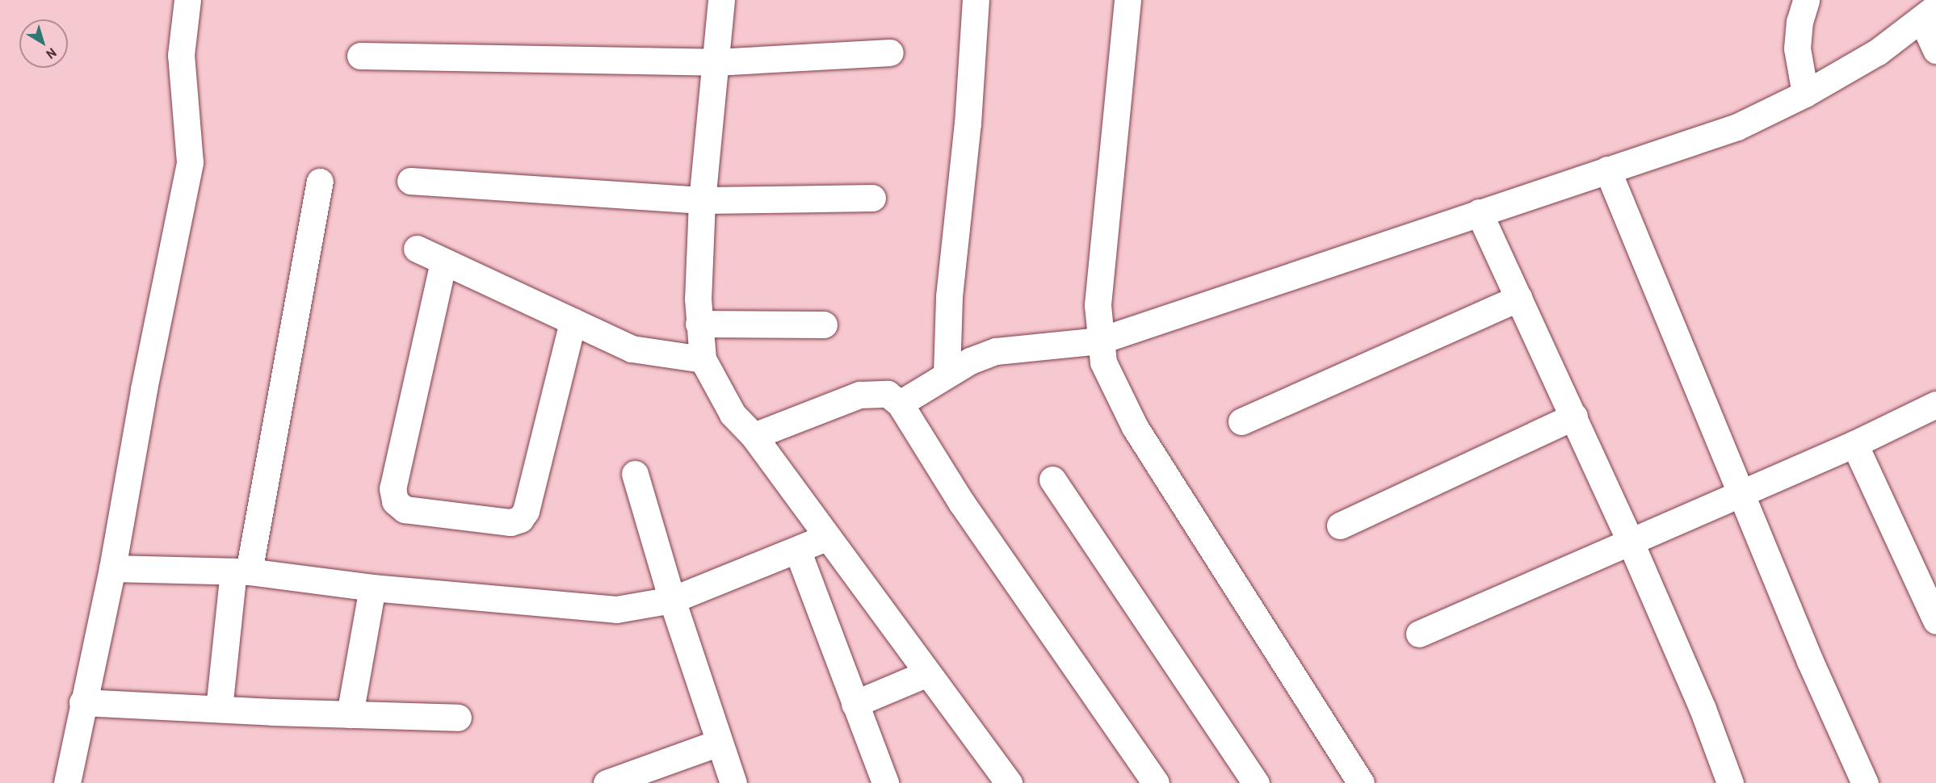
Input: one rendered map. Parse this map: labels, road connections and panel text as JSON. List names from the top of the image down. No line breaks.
{"north":"bottom right"}
